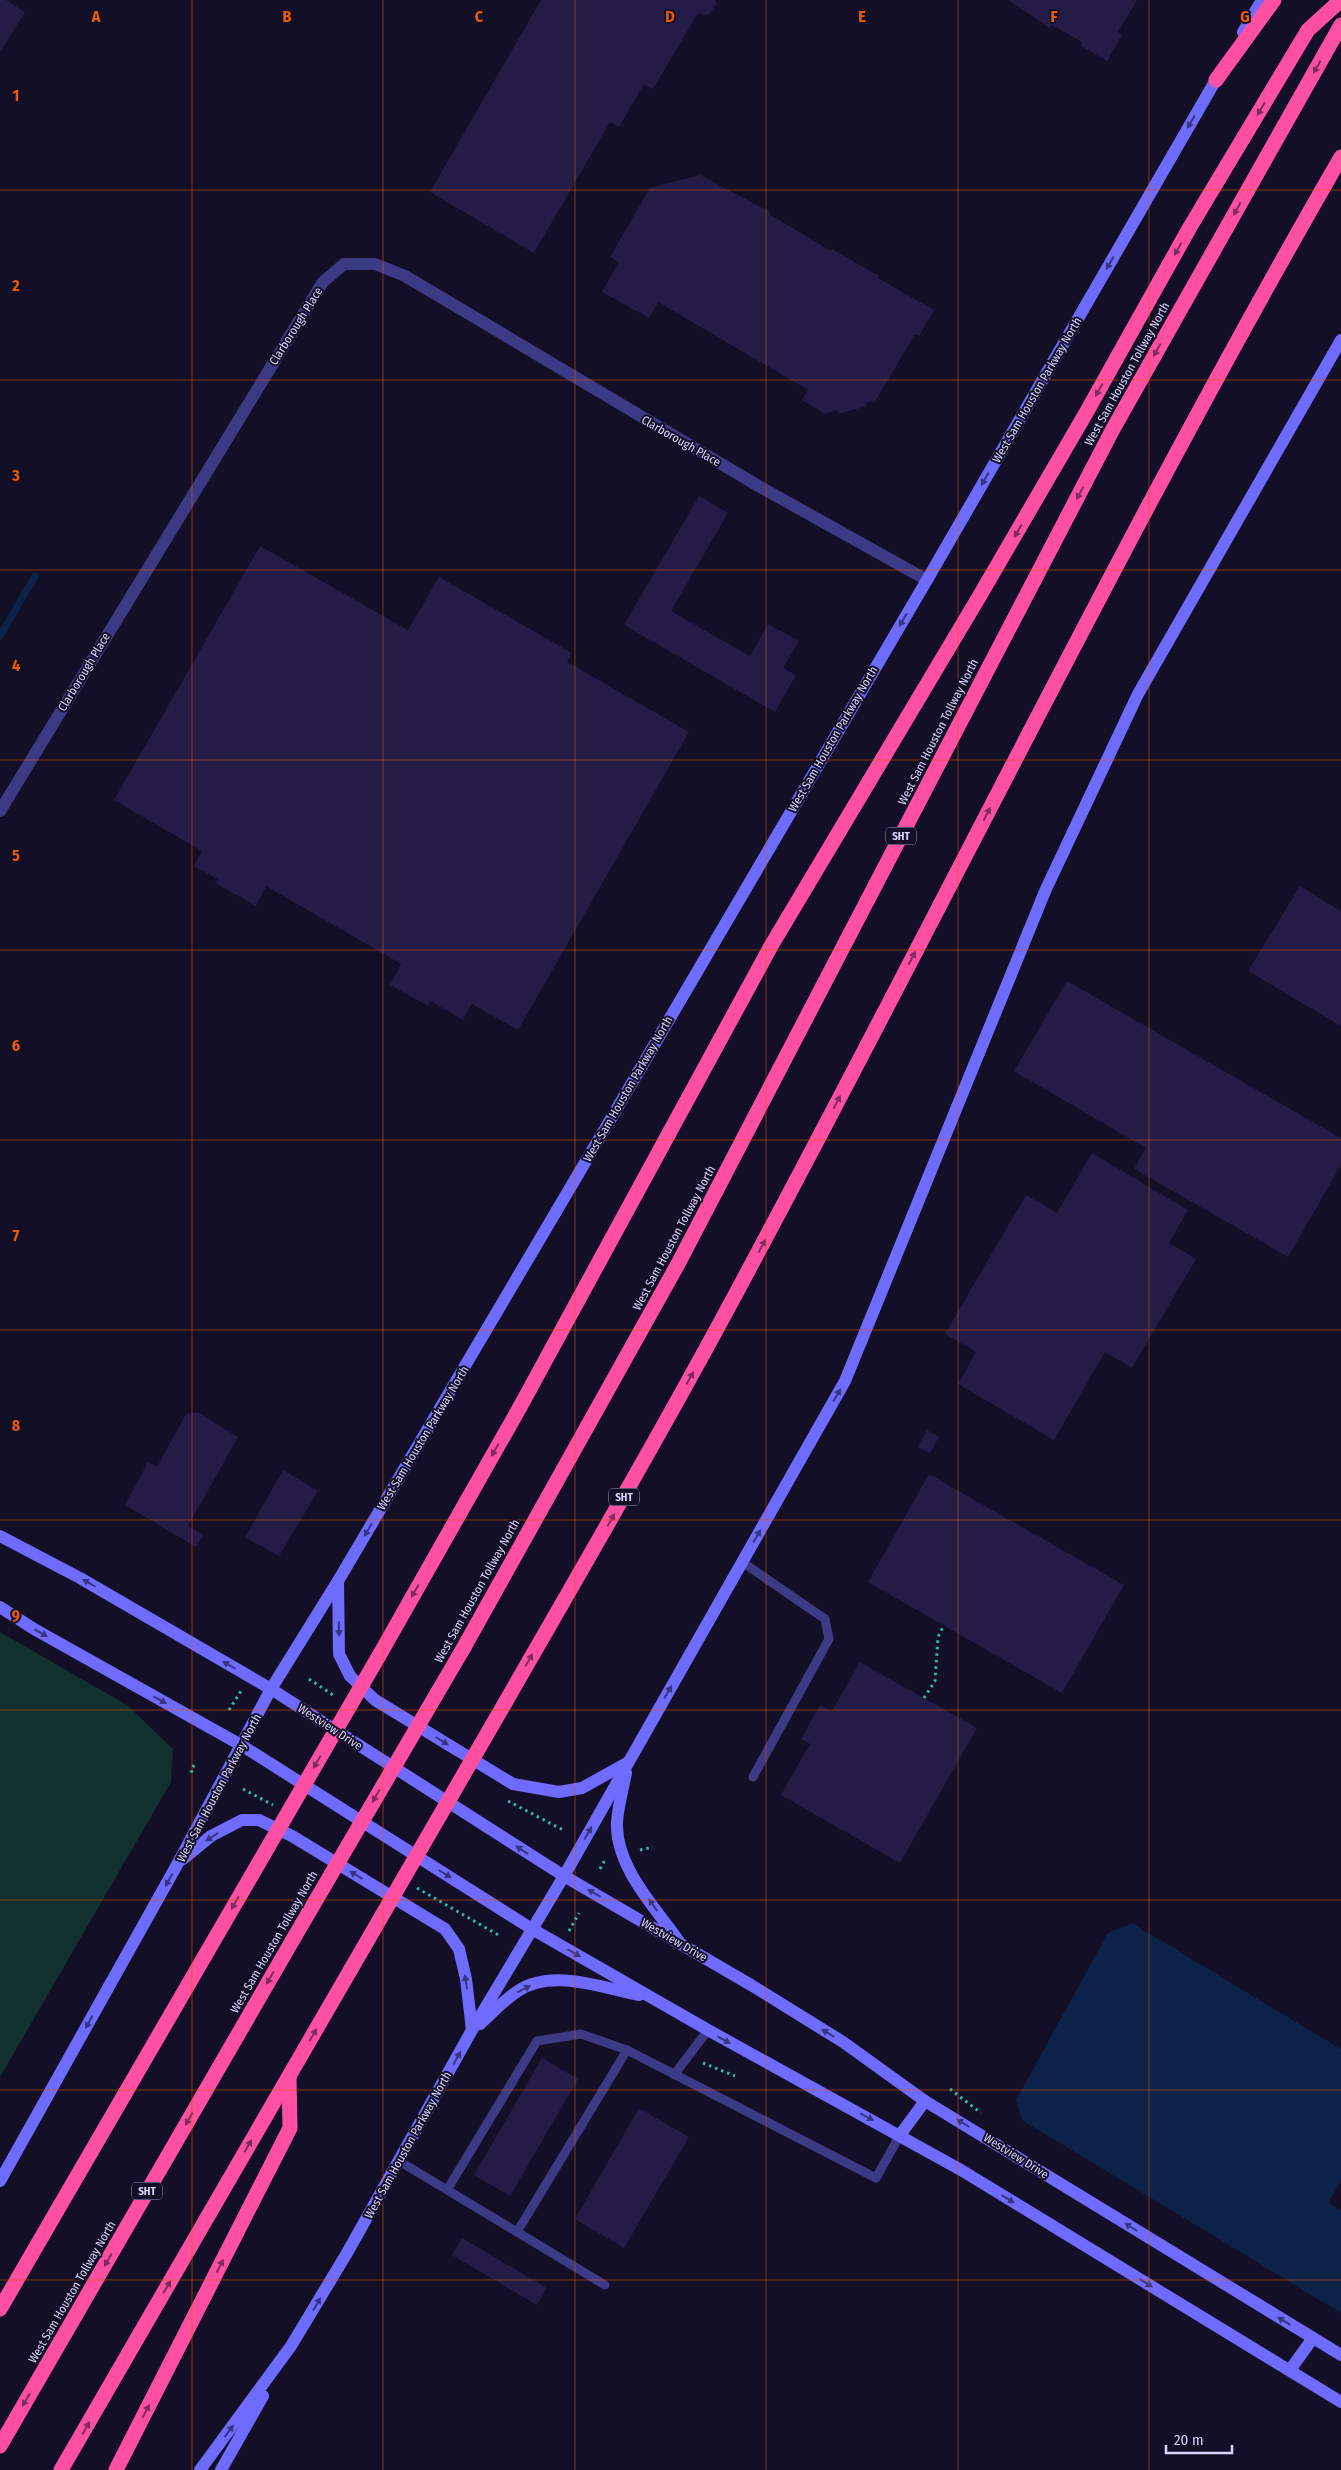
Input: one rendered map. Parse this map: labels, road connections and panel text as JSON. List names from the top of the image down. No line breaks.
{"streets":{"highway":["West Sam Houston Tollway North","SHT"],"main road":["West Sam Houston Parkway North","Westview Drive"],"street":["Clarborough Place"]},"crossings":[["Clarborough Place","West Sam Houston Parkway North"],["West Sam Houston Parkway North","Westview Drive"]],"scale_bar":"20 m","grid":{"columns":["A","B","C","D","E","F","G"],"rows":["1","2","3","4","5","6","7","8","9"]}}
